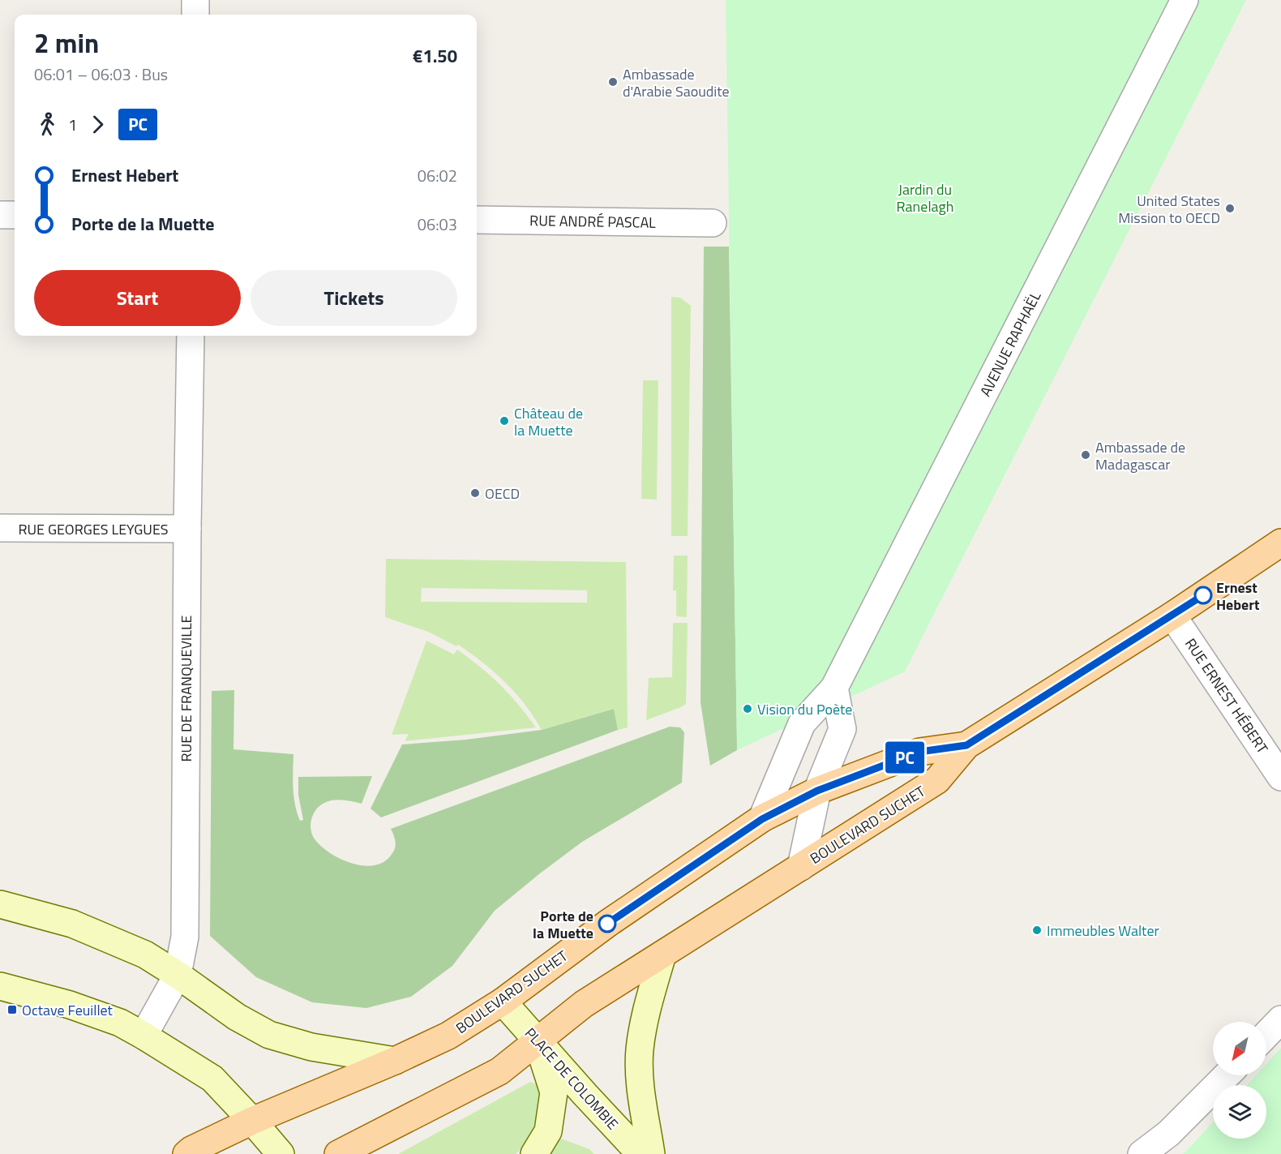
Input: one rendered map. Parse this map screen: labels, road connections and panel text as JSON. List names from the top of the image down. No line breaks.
{"streets":{"main road":["BOULEVARD SUCHET","PLACE DE COLOMBIE"],"street":["RUE ANDRÉ PASCAL","AVENUE RAPHAËL","RUE GEORGES LEYGUES","RUE DE FRANQUEVILLE","RUE ERNEST HÉBERT"]},"crossings":[["AVENUE RAPHAËL","BOULEVARD SUCHET"],["RUE GEORGES LEYGUES","RUE DE FRANQUEVILLE"],["RUE ERNEST HÉBERT","BOULEVARD SUCHET"],["BOULEVARD SUCHET","PLACE DE COLOMBIE"]],"parks":["Jardin du Ranelagh"],"places":{"other":["Ambassade d'Arabie Saoudite","United States Mission to OECD","Château de la Muette","Ambassade de Madagascar","OECD","Ernest Hebert","Vision du Poète","Porte de la Muette","Immeubles Walter"],"transit":["Octave Feuillet"]},"lines":["bus line PC"],"north":"bottom left","page":{"on_map":"PC","heading":["2 min","06:01 – 06:03 · Bus","€1.50"],"legs":["1","PC"],"list":[{"name":"Ernest Hebert","value":"06:02"},{"name":"Porte de la Muette","value":"06:03"}],"buttons":["Start","Tickets"]}}
